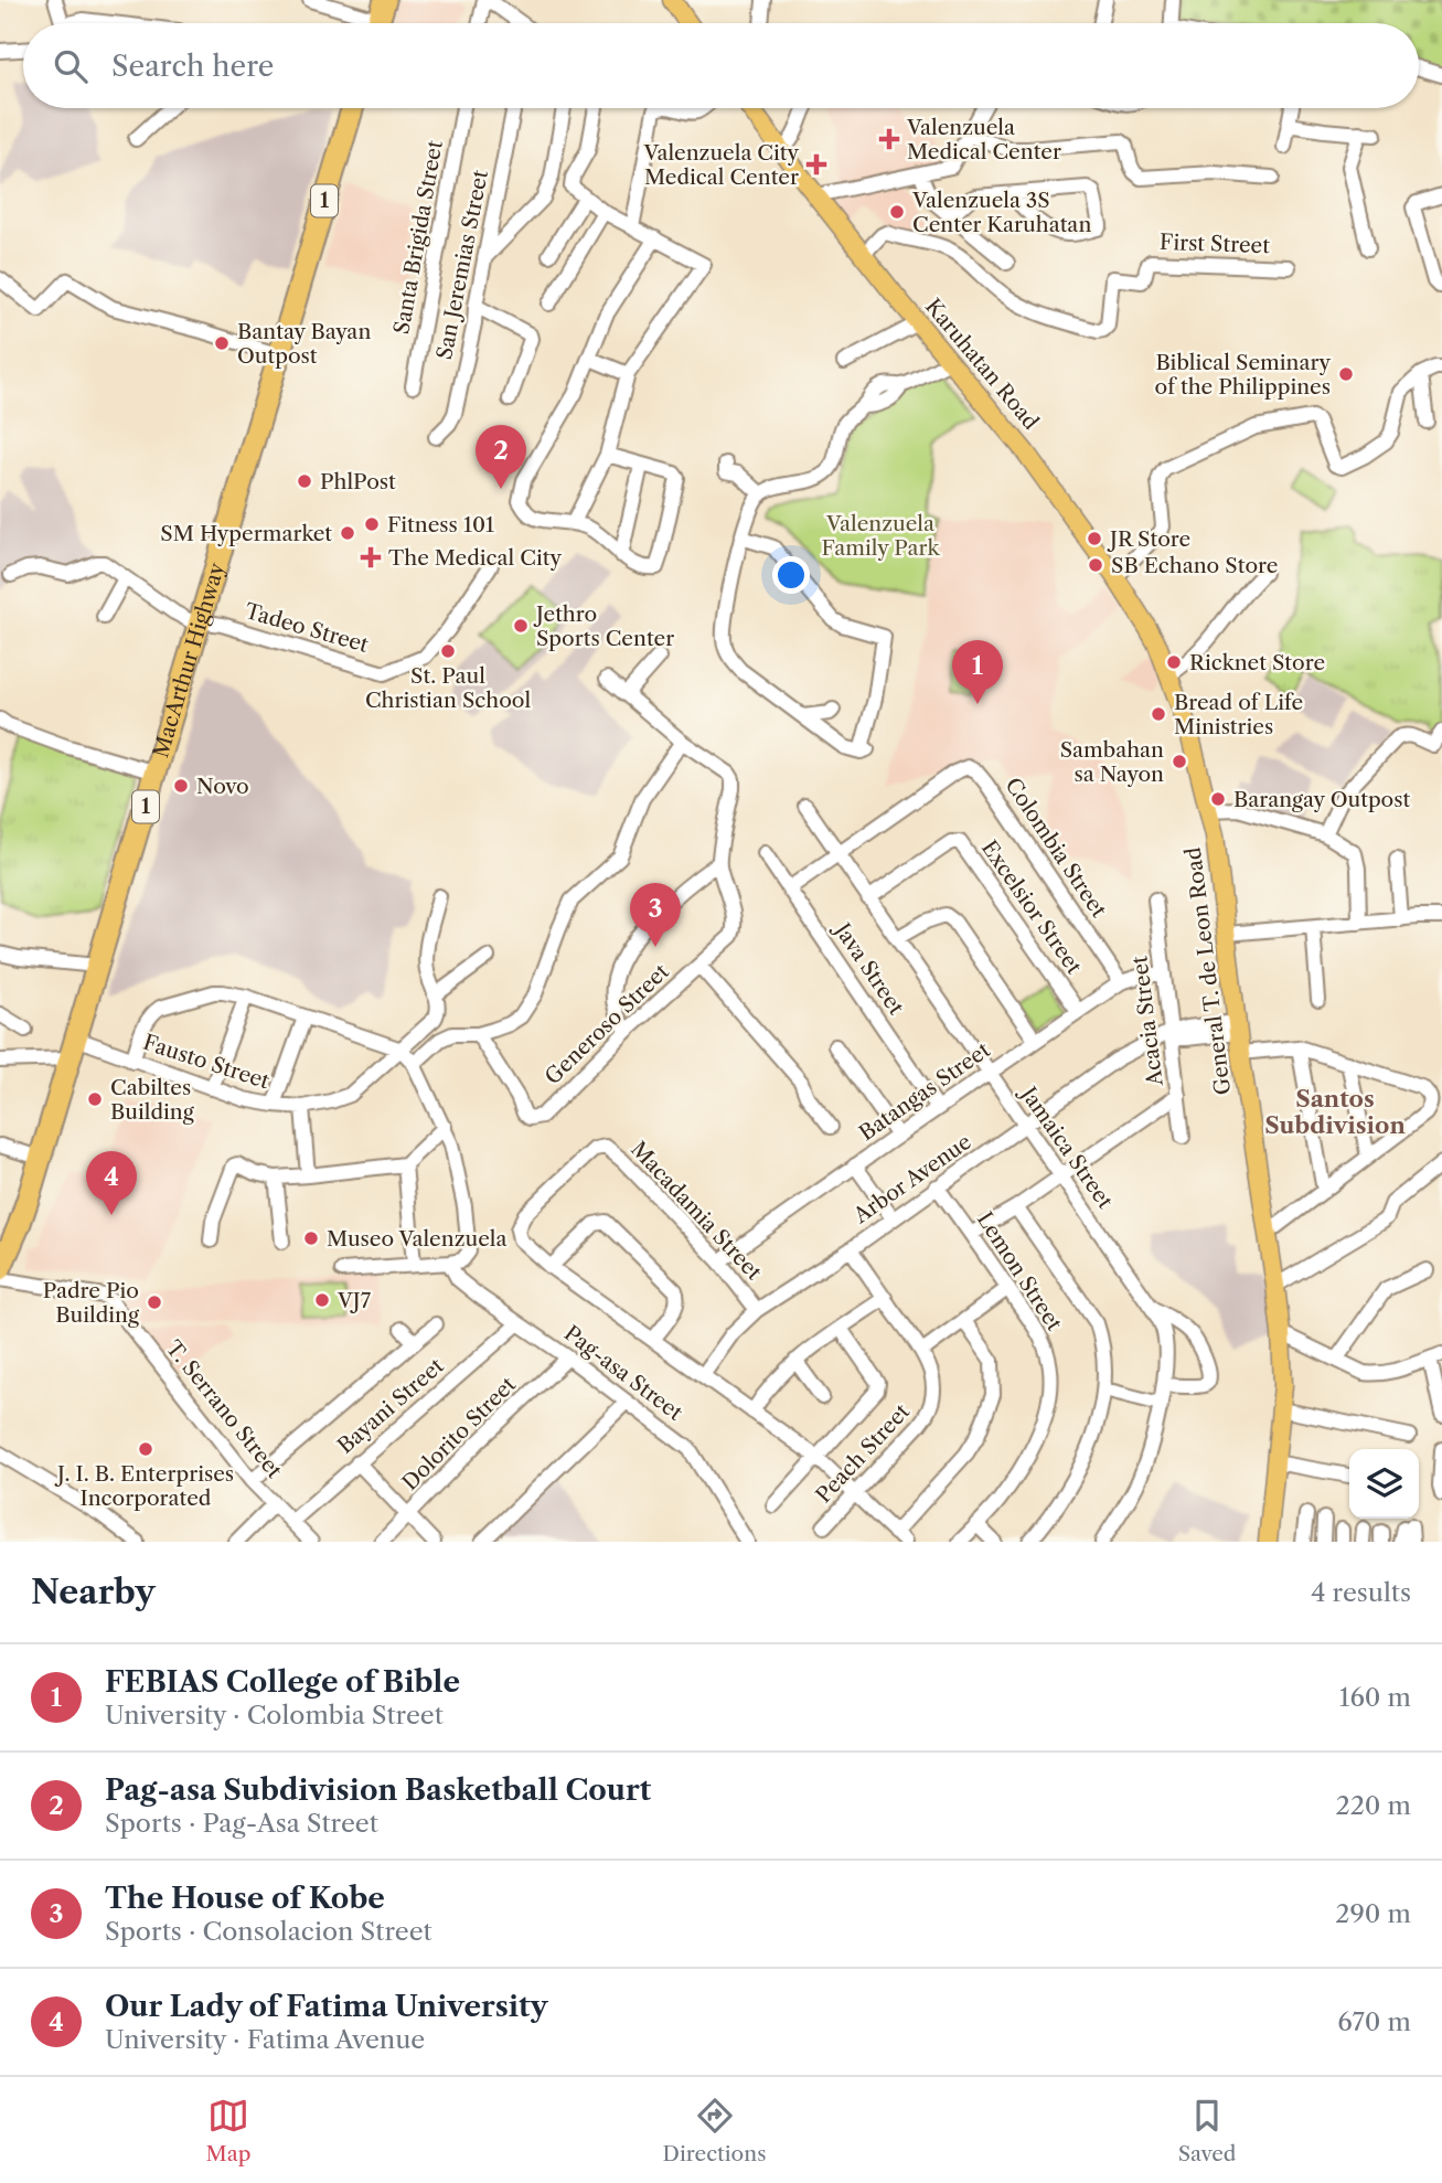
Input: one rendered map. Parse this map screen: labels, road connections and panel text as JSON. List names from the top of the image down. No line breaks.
{"streets":{"highway":["1","MacArthur Highway"],"main road":["Karuhatan Road","General T. de Leon Road"],"street":["Santa Brigida Street","First Street","San Jeremias Street","Tadeo Street","Colombia Street","Excelsior Street","Java Street","Acacia Street","Generoso Street","Fausto Street","Batangas Street","Jamaica Street","Arbor Avenue","Macadamia Street","Lemon Street","Pag-asa Street","Bayani Street","T. Serrano Street","Dolorito Street","Peach Street"]},"crossings":[["First Street","Karuhatan Road"],["Karuhatan Road","General T. de Leon Road"],["Tadeo Street","MacArthur Highway"],["MacArthur Highway","Fausto Street"],["MacArthur Highway","T. Serrano Street"],["Colombia Street","Java Street"],["Colombia Street","Batangas Street"],["Colombia Street","Jamaica Street"],["Excelsior Street","Batangas Street"],["Excelsior Street","Jamaica Street"],["Java Street","Batangas Street"],["General T. de Leon Road","Arbor Avenue"],["Acacia Street","Batangas Street"],["Acacia Street","Arbor Avenue"],["Batangas Street","Jamaica Street"],["Batangas Street","Macadamia Street"],["Jamaica Street","Arbor Avenue"],["Arbor Avenue","Macadamia Street"],["Arbor Avenue","Lemon Street"],["Arbor Avenue","Peach Street"],["Pag-asa Street","Bayani Street"],["Pag-asa Street","Dolorito Street"],["Bayani Street","T. Serrano Street"]],"districts":["Santos Subdivision"],"parks":["Valenzuela Family Park"],"places":{"health":["Valenzuela Medical Center","Valenzuela City Medical Center","The Medical City"],"other":["Valenzuela 3S Center Karuhatan","Bantay Bayan Outpost","Biblical Seminary of the Philippines","PhlPost","Fitness 101","SM Hypermarket","JR Store","SB Echano Store","Jethro Sports Center","St. Paul Christian School","Ricknet Store","Bread of Life Ministries","Sambahan sa Nayon","Novo","Barangay Outpost","Cabiltes Building","Museo Valenzuela","VJ7","Padre Pio Building","J. I. B. Enterprises Incorporated"]},"page":{"search":"Search here","pins":["2","1","3","4"],"heading":["Nearby","4 results"],"list":[{"mark":"1","name":"FEBIAS College of Bible","note":"University · Colombia Street","value":"160 m"},{"mark":"2","name":"Pag-asa Subdivision Basketball Court","note":"Sports · Pag-Asa Street","value":"220 m"},{"mark":"3","name":"The House of Kobe","note":"Sports · Consolacion Street","value":"290 m"},{"mark":"4","name":"Our Lady of Fatima University","note":"University · Fatima Avenue","value":"670 m"}],"nav":["Map","Directions","Saved"]}}
